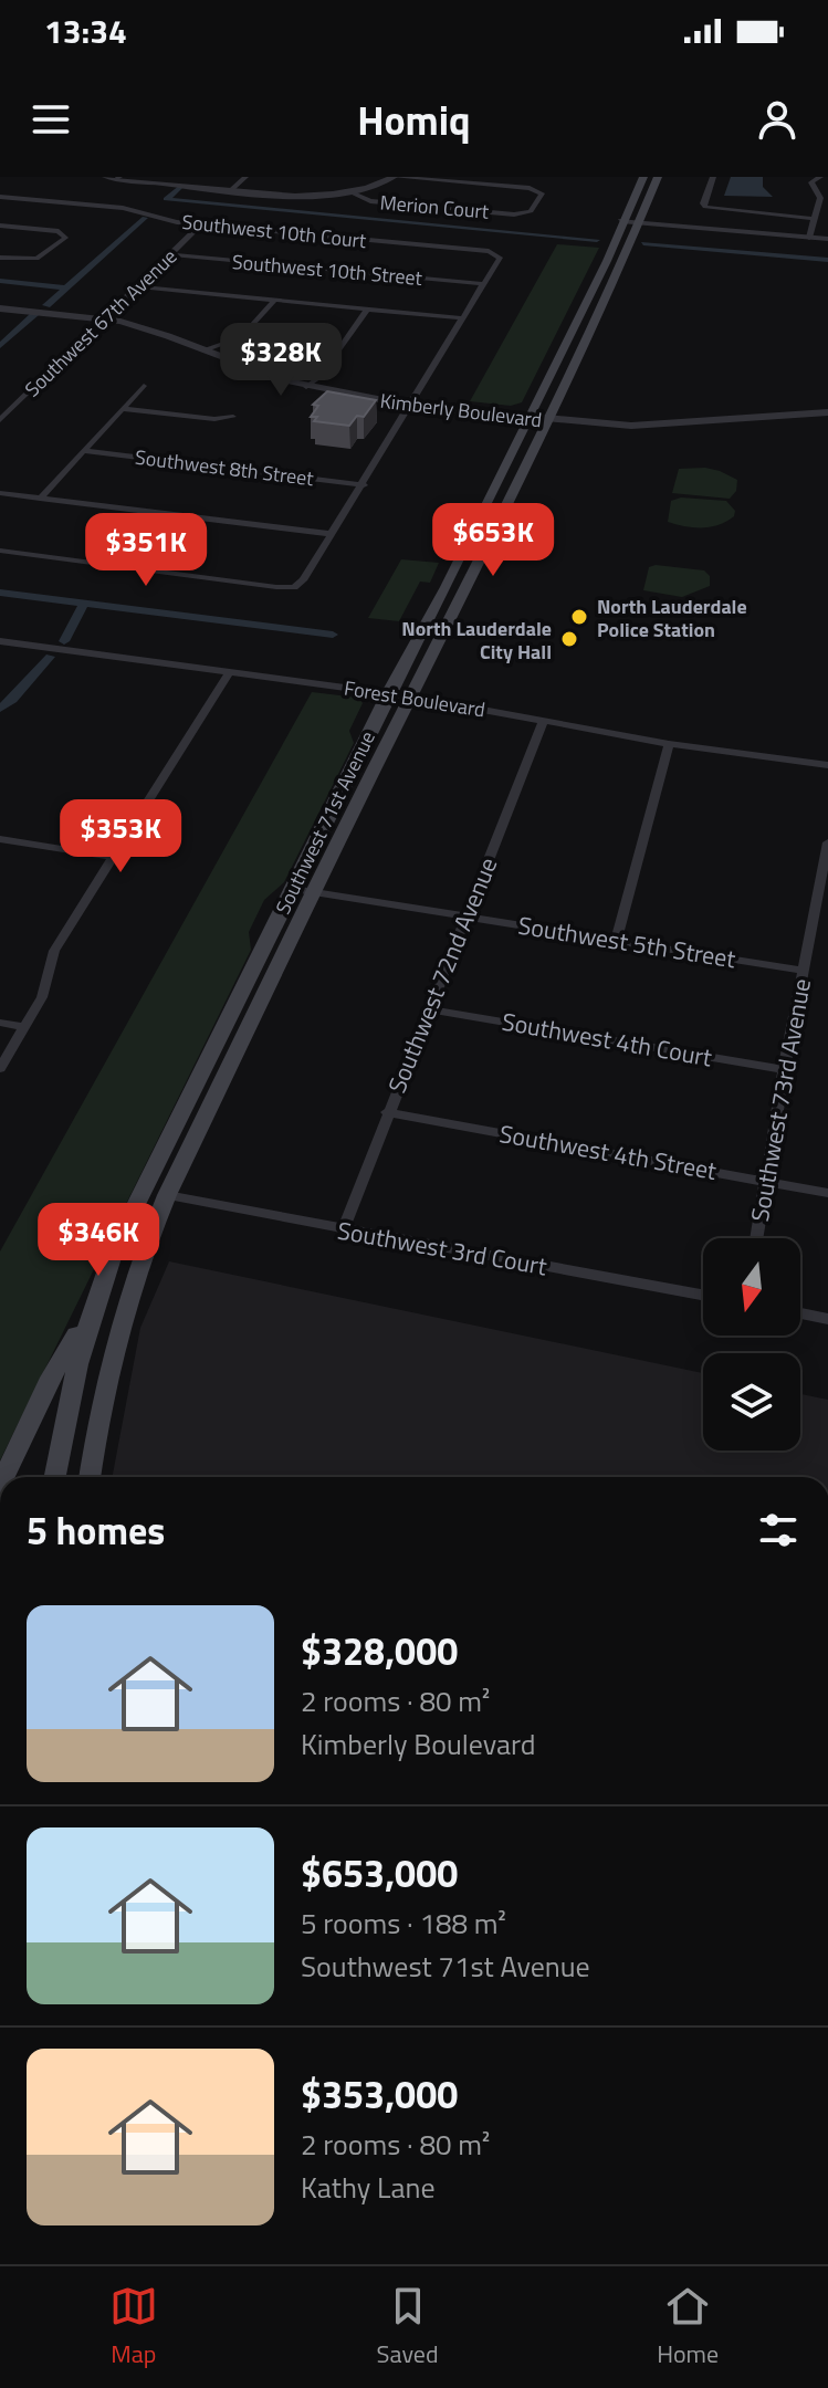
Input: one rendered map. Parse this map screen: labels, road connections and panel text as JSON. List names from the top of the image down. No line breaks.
{"streets":{"main road":["Southwest 71st Avenue"],"street":["Merion Court","Southwest 10th Court","Southwest 10th Street","Southwest 67th Avenue","Kimberly Boulevard","Southwest 8th Street","Forest Boulevard","Southwest 5th Street","Southwest 72nd Avenue","Southwest 4th Court","Southwest 73rd Avenue","Southwest 4th Street","Southwest 3rd Court"]},"crossings":[["Southwest 10th Court","Southwest 10th Street"],["Southwest 10th Court","Southwest 67th Avenue"],["Southwest 10th Street","Southwest 67th Avenue"],["Southwest 67th Avenue","Kimberly Boulevard"],["Kimberly Boulevard","Southwest 71st Avenue"],["Forest Boulevard","Southwest 71st Avenue"],["Forest Boulevard","Southwest 72nd Avenue"],["Southwest 71st Avenue","Southwest 5th Street"],["Southwest 71st Avenue","Southwest 3rd Court"],["Southwest 5th Street","Southwest 72nd Avenue"],["Southwest 5th Street","Southwest 73rd Avenue"],["Southwest 72nd Avenue","Southwest 4th Court"],["Southwest 72nd Avenue","Southwest 4th Street"],["Southwest 72nd Avenue","Southwest 3rd Court"],["Southwest 4th Court","Southwest 73rd Avenue"],["Southwest 73rd Avenue","Southwest 4th Street"]],"places":["North Lauderdale Police Station","North Lauderdale City Hall"],"north":"bottom","page":{"status":"13:34","header":"Homiq","price":["$328K","$653K","$351K","$353K","$346K"],"heading":"5 homes","list":[{"name":"$328,000","note":"2 rooms · 80 m² · Kimberly Boulevard"},{"name":"$653,000","note":"5 rooms · 188 m² · Southwest 71st Avenue"},{"name":"$353,000","note":"2 rooms · 80 m² · Kathy Lane"}],"tabs":["Map","Saved","Home"]}}
